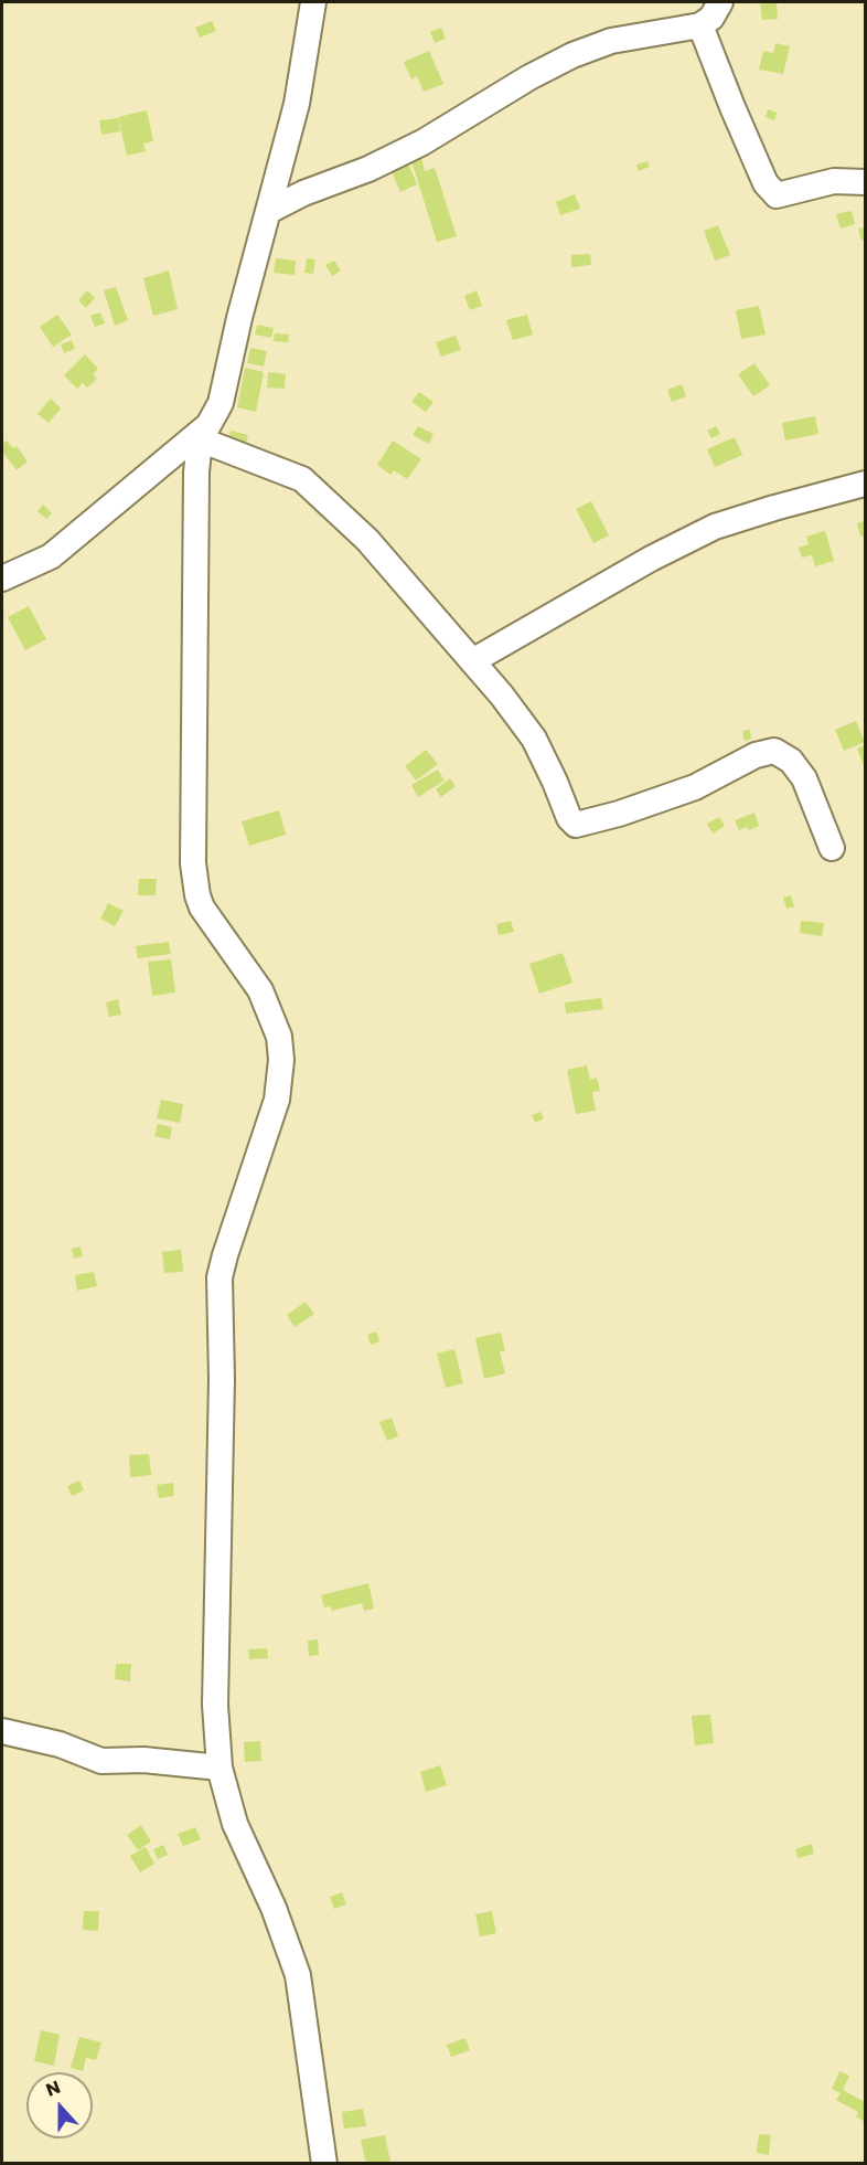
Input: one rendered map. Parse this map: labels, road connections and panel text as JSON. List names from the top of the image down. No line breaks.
{"north":"top"}
